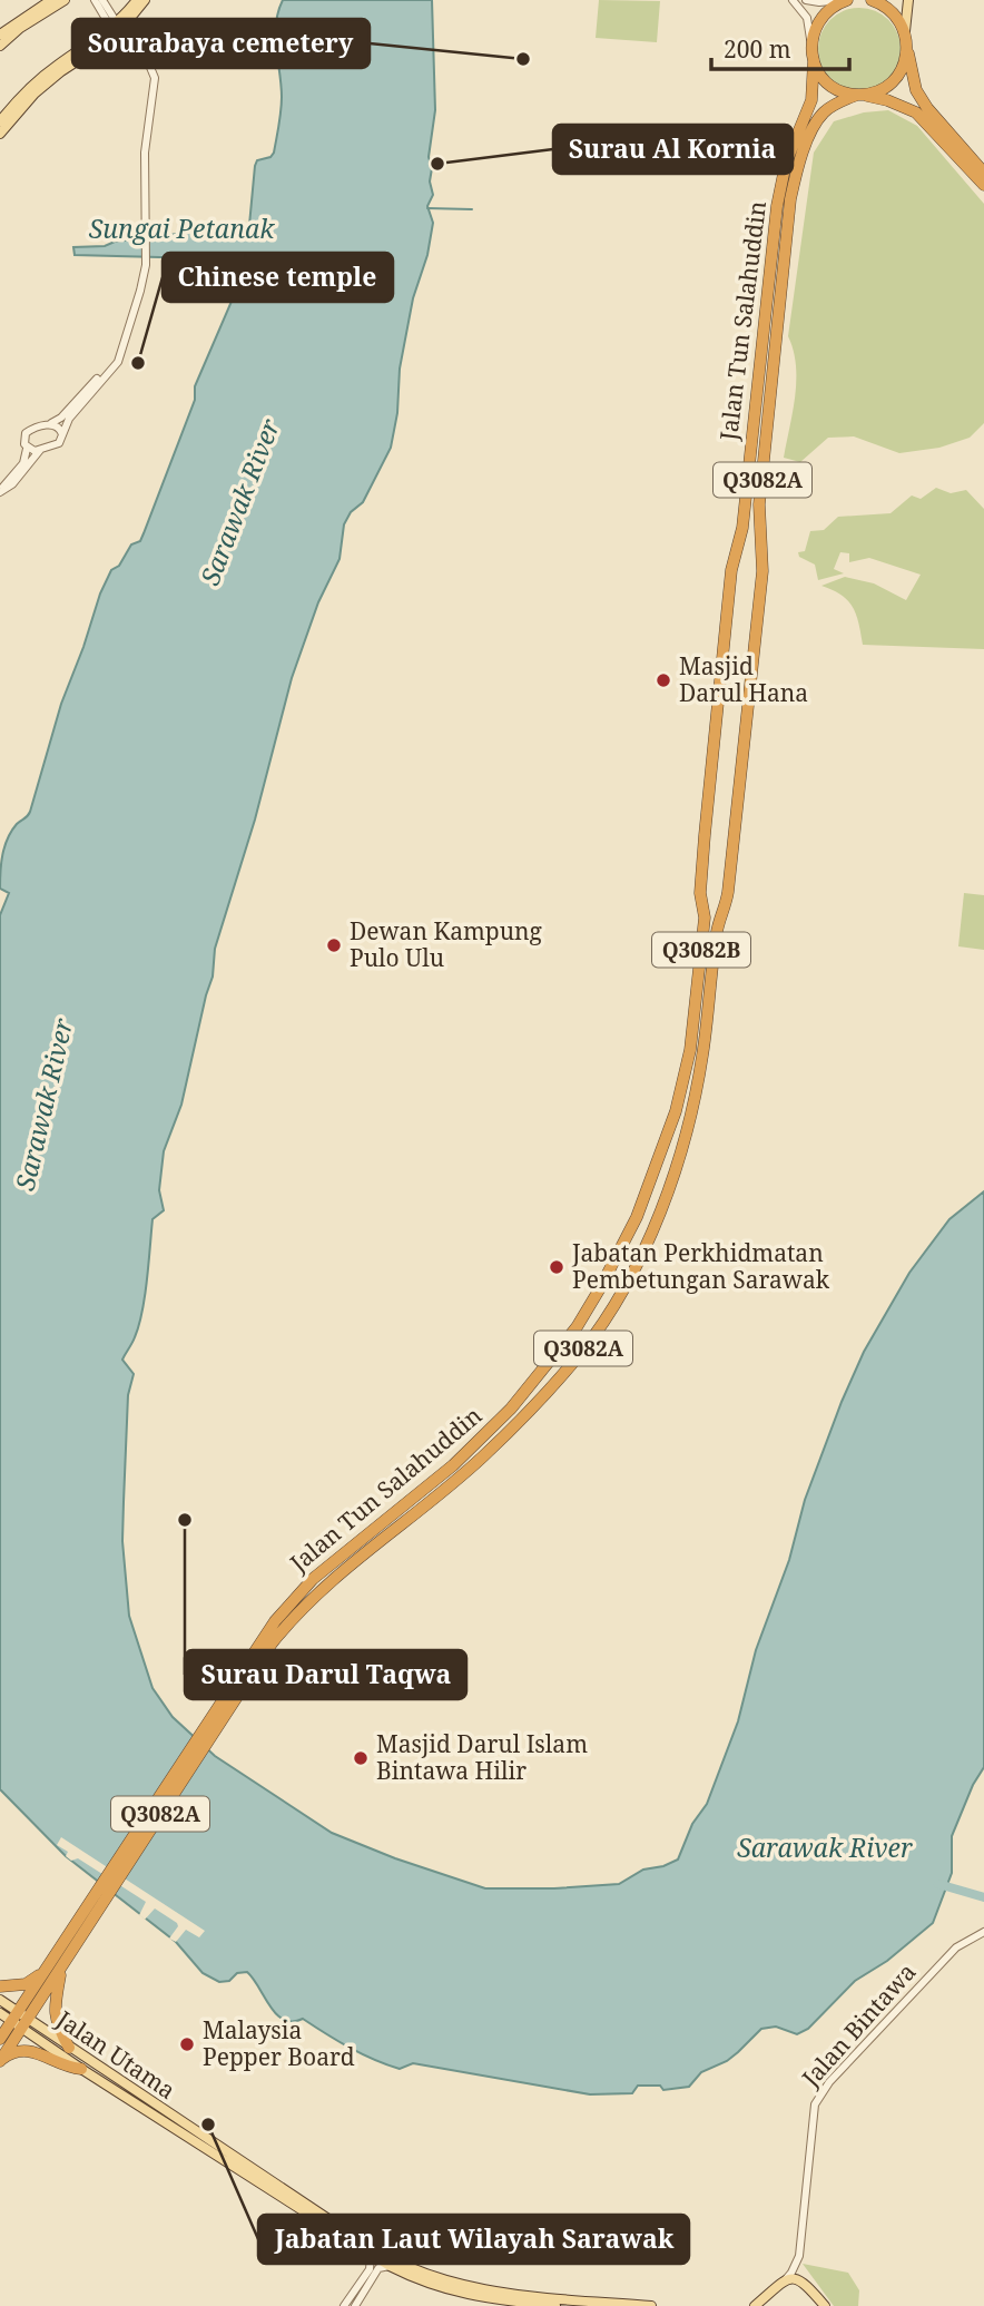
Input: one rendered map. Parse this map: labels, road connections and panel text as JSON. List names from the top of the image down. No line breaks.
{"streets":{"highway":["Jalan Tun Salahuddin","Q3082A","Q3082B"],"main road":["Jalan Utama"],"street":["Jalan Bintawa"]},"crossings":[["Jalan Tun Salahuddin","Q3082A"],["Q3082A","Jalan Utama"]],"water":["Sungai Petanak","Sarawak River"],"places":["Sourabaya cemetery","Surau Al Kornia","Chinese temple","Masjid Darul Hana","Dewan Kampung Pulo Ulu","Jabatan Perkhidmatan Pembetungan Sarawak","Surau Darul Taqwa","Masjid Darul Islam Bintawa Hilir","Malaysia Pepper Board","Jabatan Laut Wilayah Sarawak"],"scale_bar":"200 m"}
